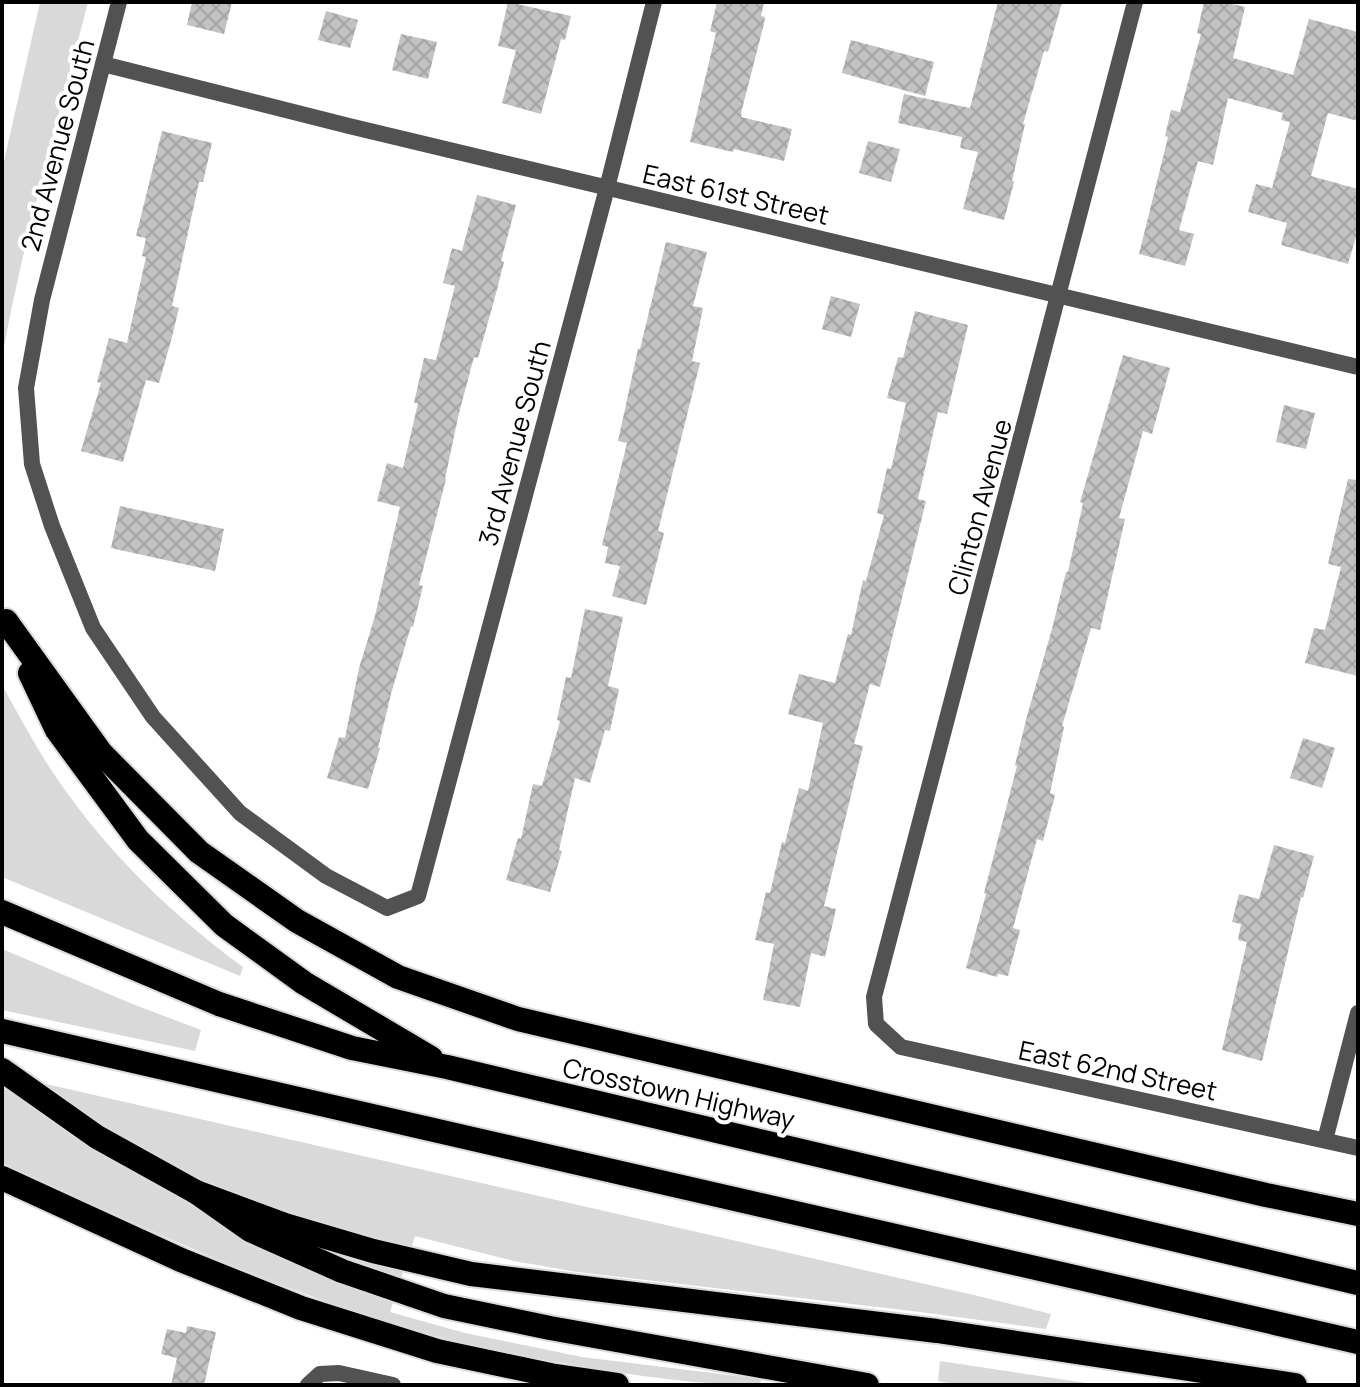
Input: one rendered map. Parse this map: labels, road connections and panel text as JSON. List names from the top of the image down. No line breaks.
{"streets":{"highway":["Crosstown Highway"],"street":["2nd Avenue South","East 61st Street","3rd Avenue South","Clinton Avenue","East 62nd Street"]},"crossings":[["2nd Avenue South","East 61st Street"],["2nd Avenue South","3rd Avenue South"],["East 61st Street","3rd Avenue South"],["East 61st Street","Clinton Avenue"],["Clinton Avenue","East 62nd Street"]]}
